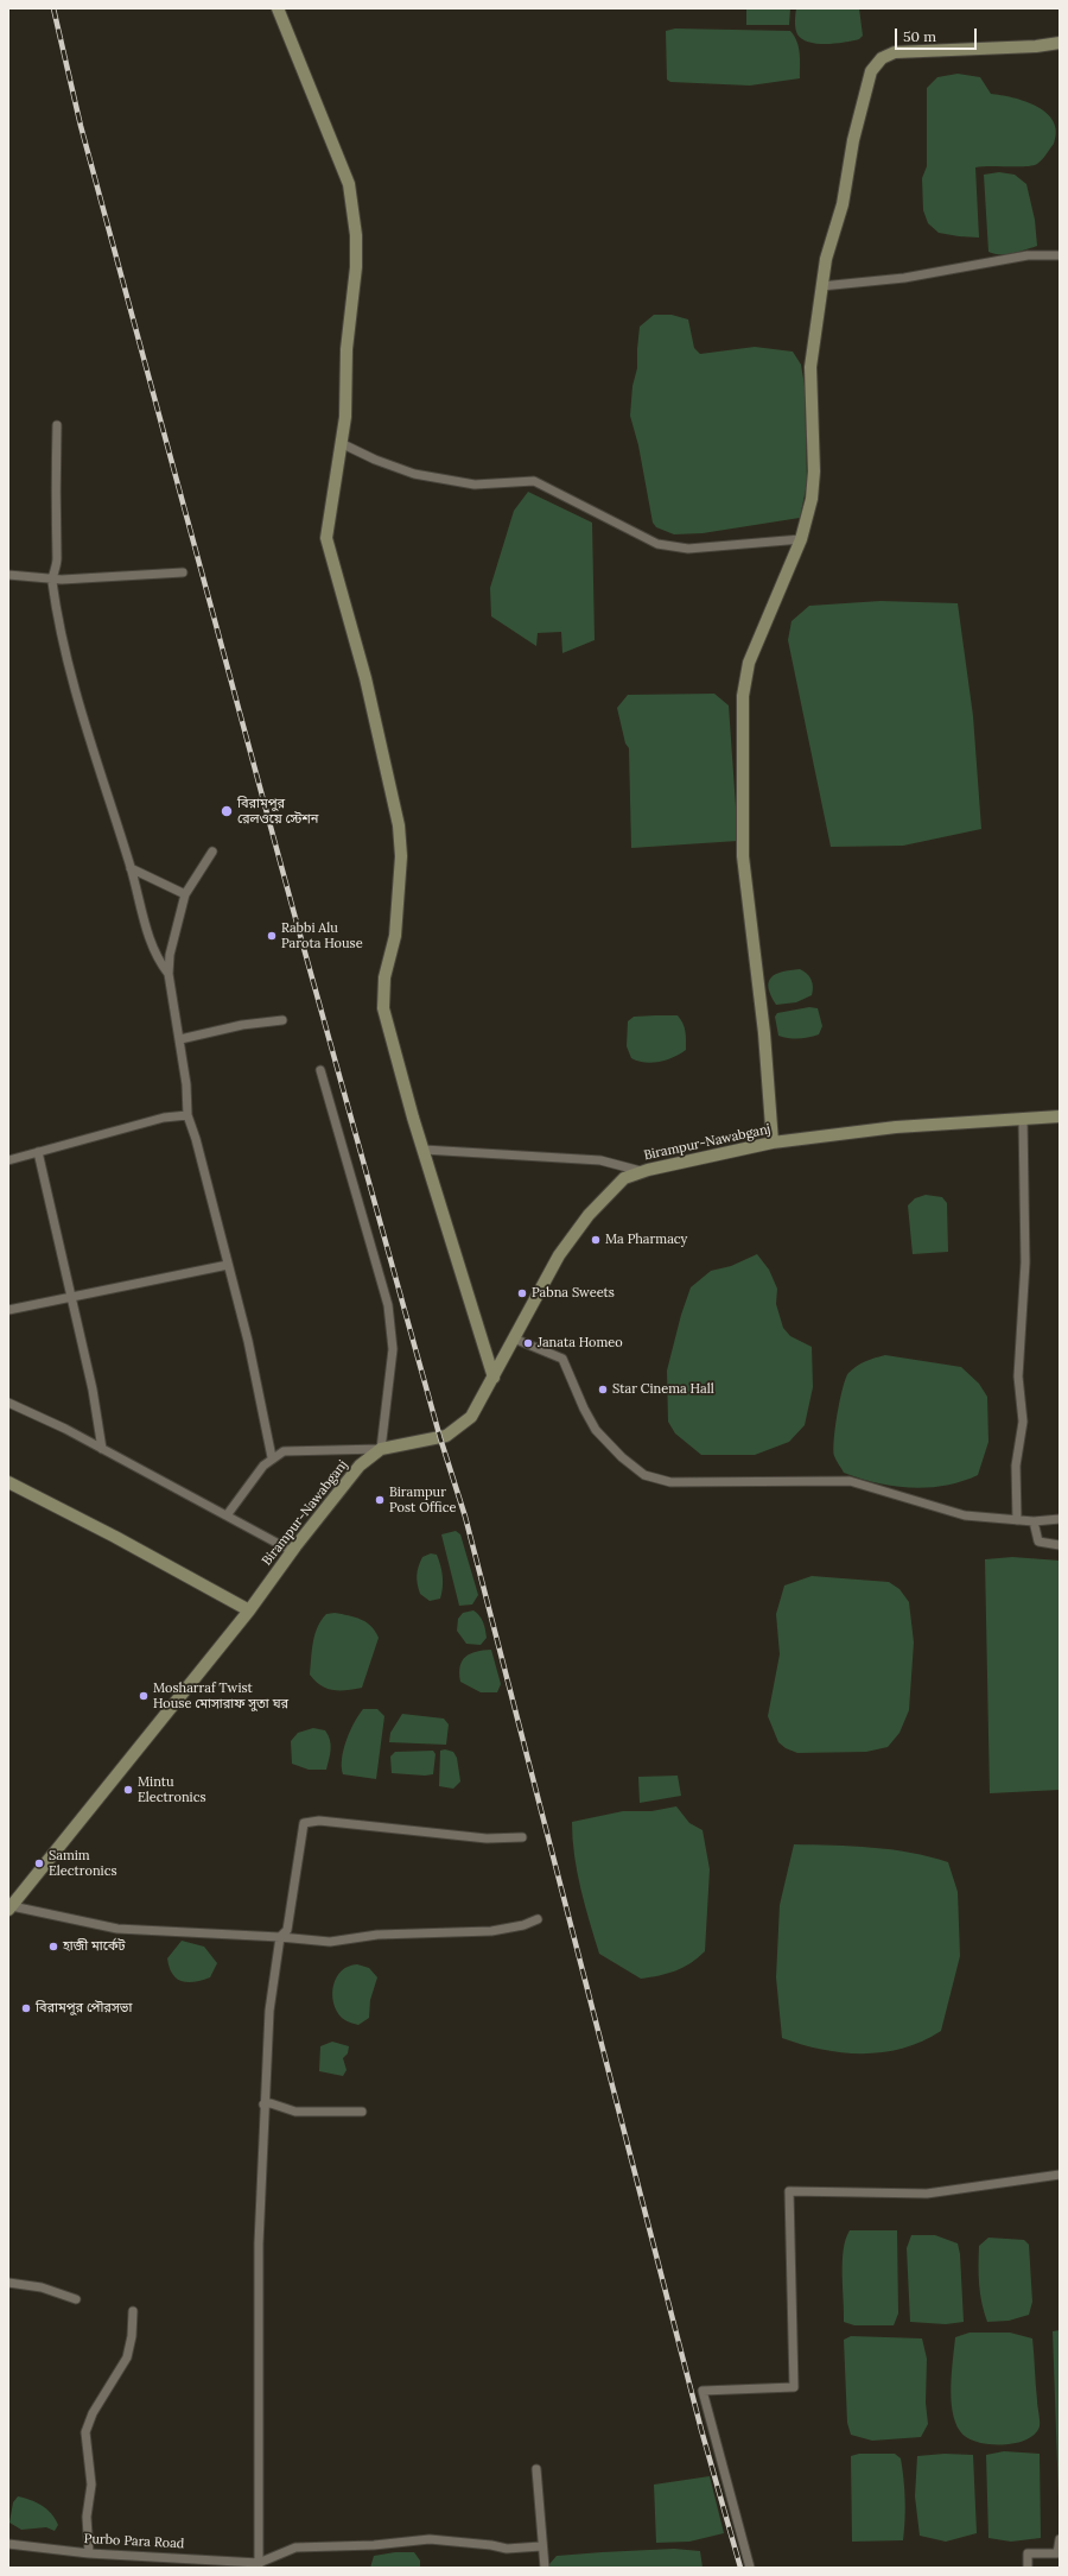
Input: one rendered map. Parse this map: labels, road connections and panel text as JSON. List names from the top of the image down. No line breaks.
{"streets":{"street":["Birampur-Nawabganj","Purbo Para Road"]},"places":["বিরামপুর রেলওয়ে স্টেশন","Rabbi Alu Parota House","Ma Pharmacy","Pabna Sweets","Janata Homeo","Star Cinema Hall","Birampur Post Office","Mosharraf Twist House মোসারাফ সুতা ঘর","Mintu Electronics","Samim Electronics","হাজী মার্কেট","বিরামপুর পৌরসভা"],"scale_bar":"50 m"}
